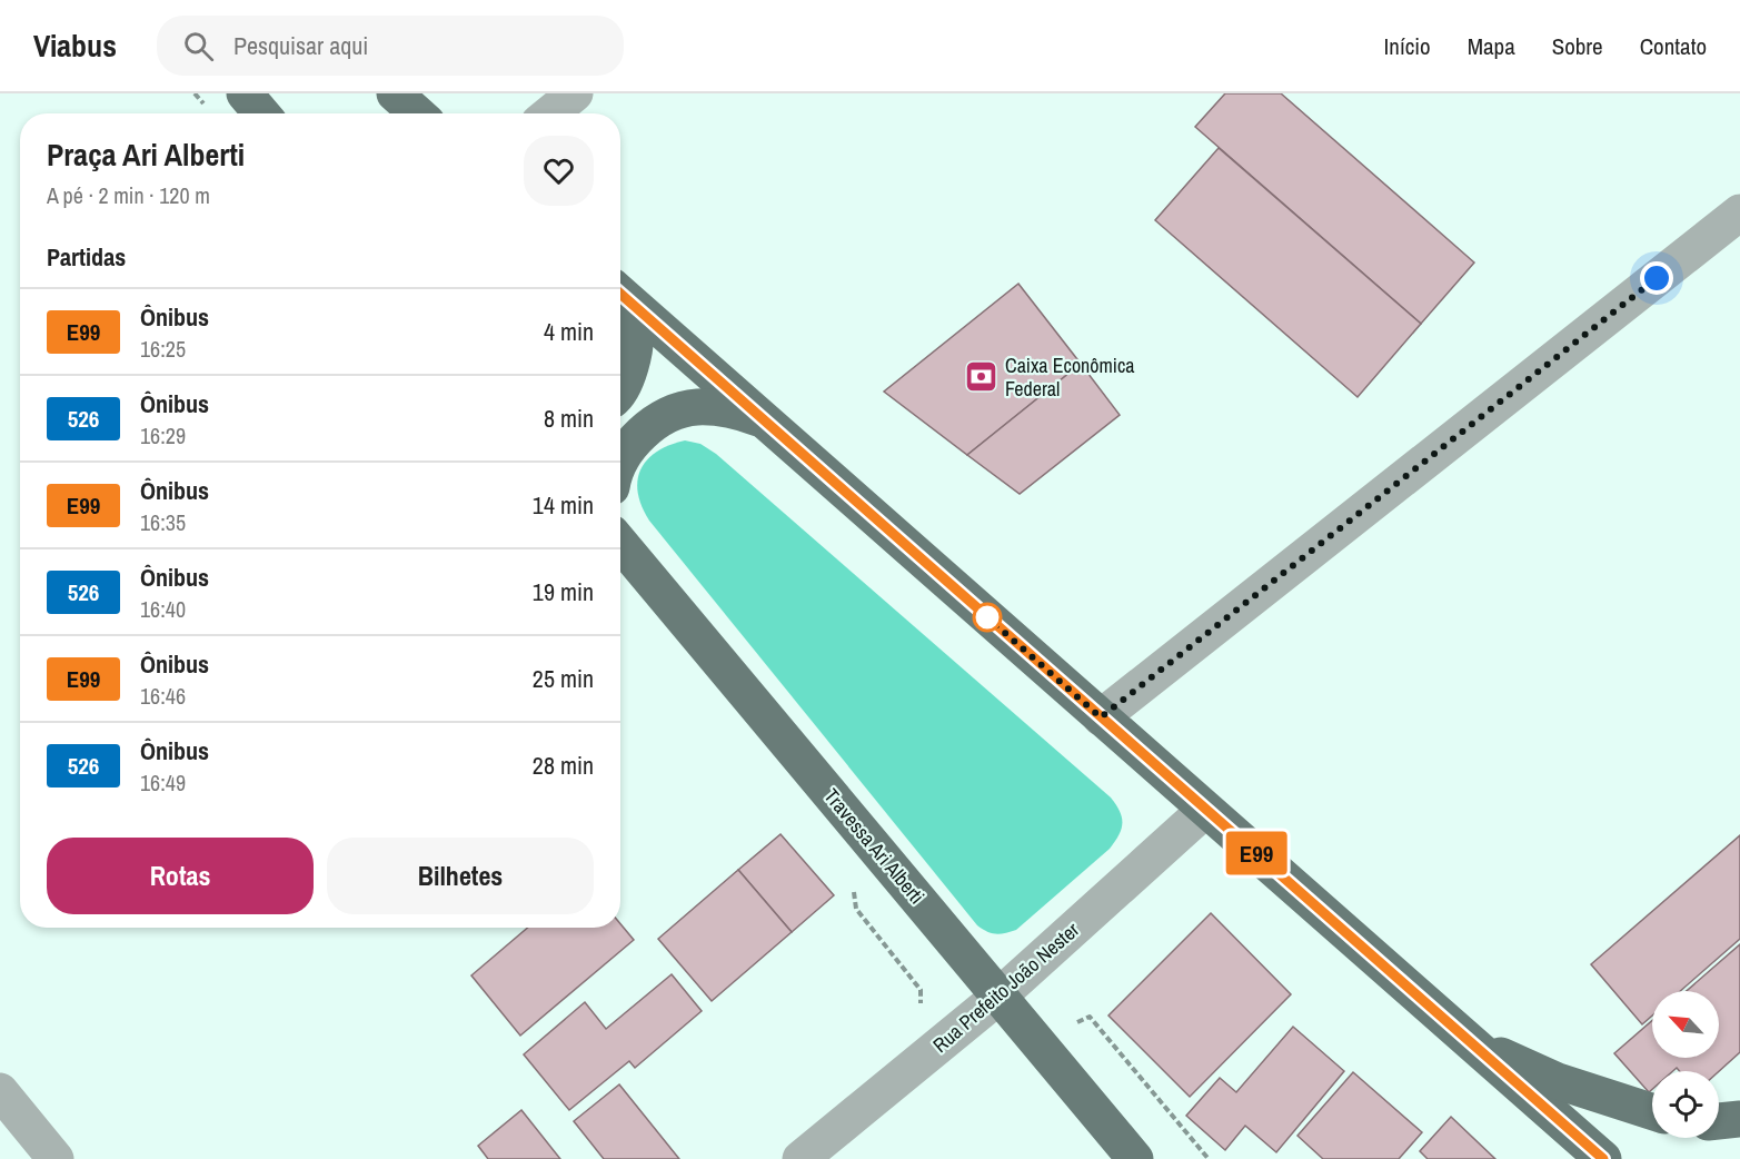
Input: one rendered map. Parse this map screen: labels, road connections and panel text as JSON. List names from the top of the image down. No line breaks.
{"streets":{"main road":["Travessa Ari Alberti"],"street":["Rua Prefeito João Nester"]},"crossings":[["Travessa Ari Alberti","Rua Prefeito João Nester"]],"places":{"bank":["Caixa Econômica Federal"]},"lines":["bus line E99"],"north":"top left","page":{"header":"Viabus","search":"Pesquisar aqui","nav":["Início","Mapa","Sobre","Contato"],"on_map":"E99","heading":[["Praça Ari Alberti","A pé · 2 min · 120 m"],"Partidas"],"list":[{"mark":"E99","name":"Ônibus","note":"16:25","value":"4 min"},{"mark":"526","name":"Ônibus","note":"16:29","value":"8 min"},{"mark":"E99","name":"Ônibus","note":"16:35","value":"14 min"},{"mark":"526","name":"Ônibus","note":"16:40","value":"19 min"},{"mark":"E99","name":"Ônibus","note":"16:46","value":"25 min"},{"mark":"526","name":"Ônibus","note":"16:49","value":"28 min"}],"buttons":["Rotas","Bilhetes"]}}
